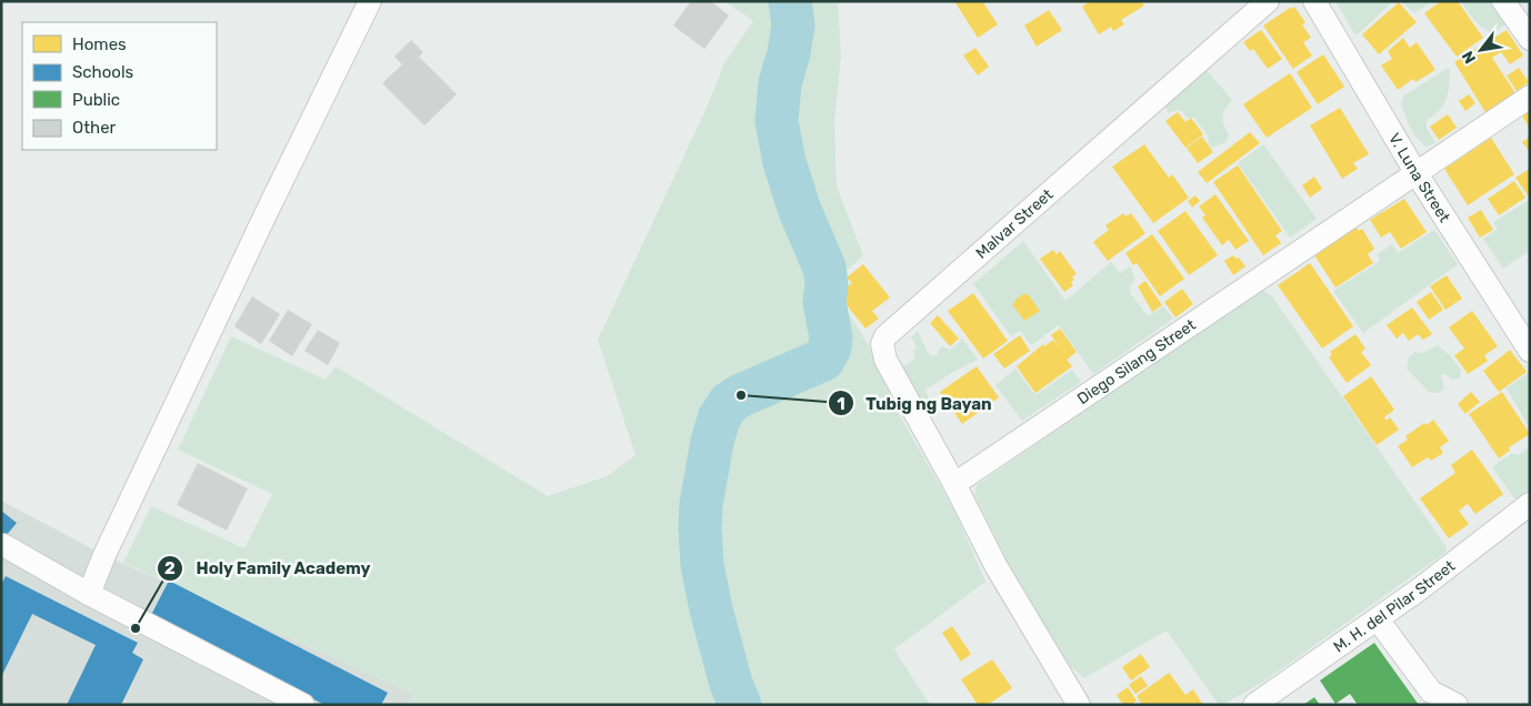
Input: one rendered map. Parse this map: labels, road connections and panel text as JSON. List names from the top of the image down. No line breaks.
{"streets":{"street":["V. Luna Street","Malvar Street","Diego Silang Street","M. H. del Pilar Street"]},"crossings":[["V. Luna Street","Diego Silang Street"],["Malvar Street","Diego Silang Street"]],"places":["Tubig ng Bayan","Holy Family Academy"],"legend":["Homes","Schools","Public","Other"],"north":"bottom left"}
